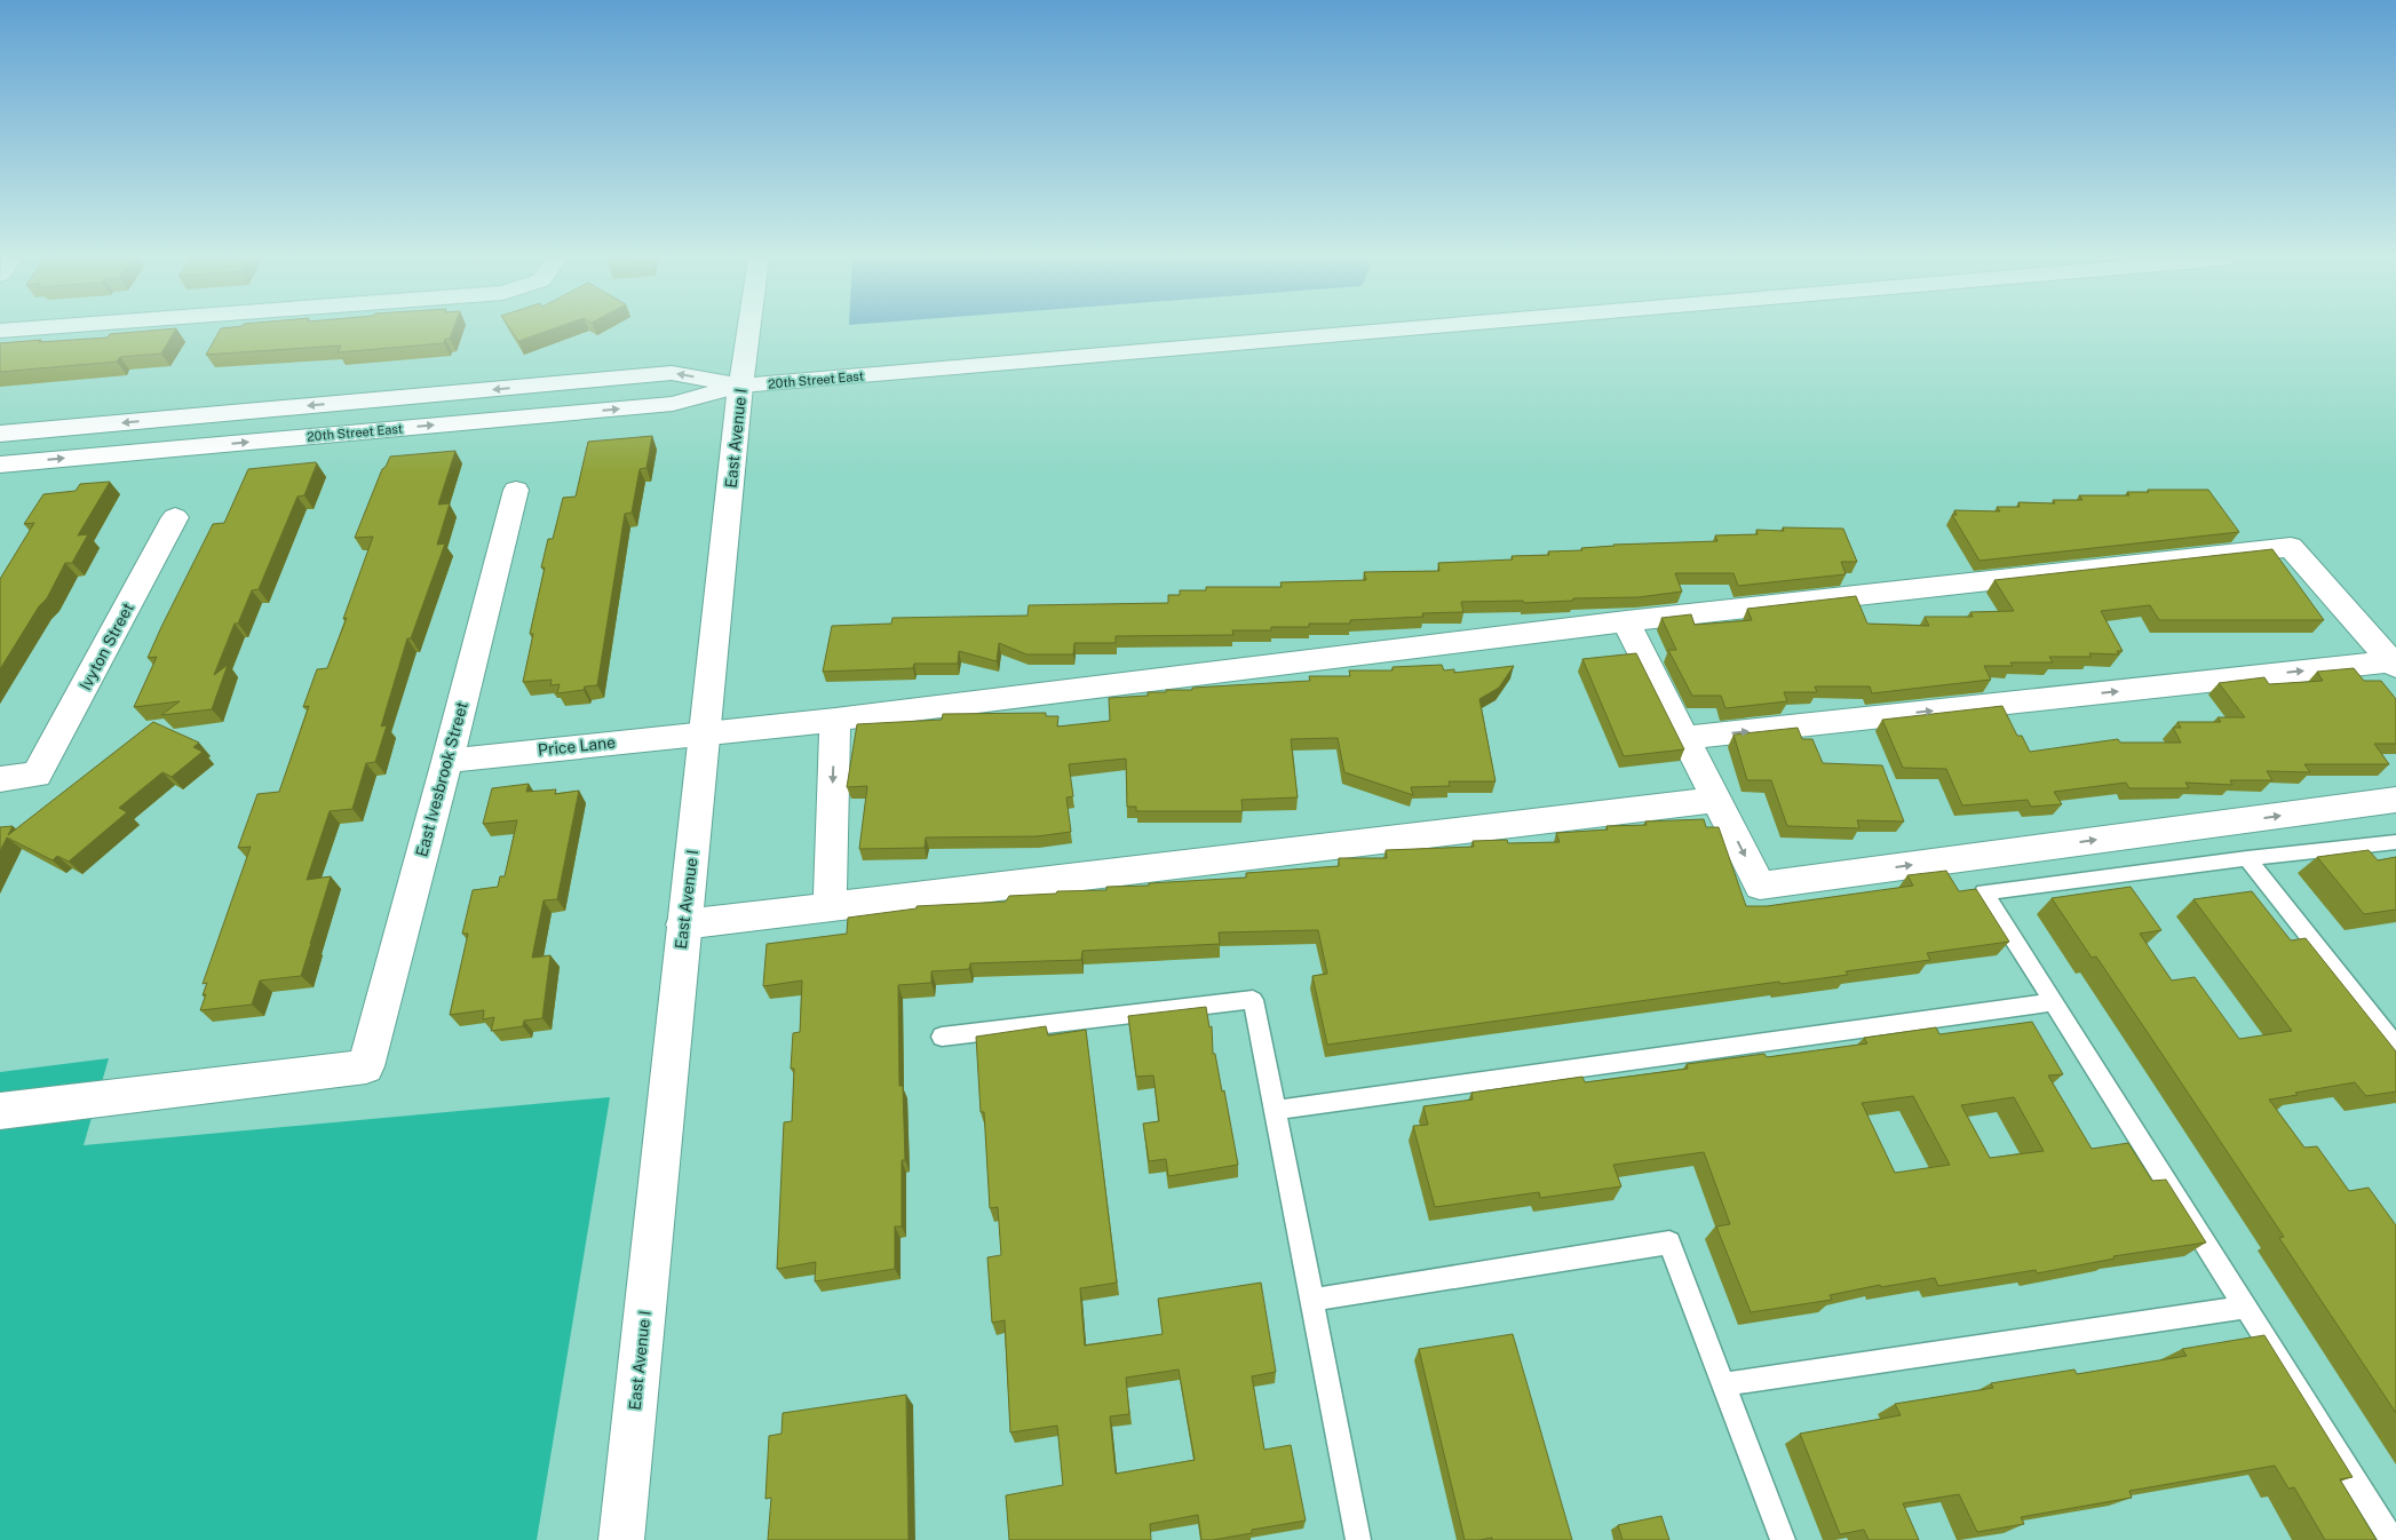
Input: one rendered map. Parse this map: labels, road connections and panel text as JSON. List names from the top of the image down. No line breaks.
{"streets":{"street":["20th Street East","East Avenue I","Ivyton Street","Price Lane","East Ivesbrook Street"]},"crossings":[["20th Street East","East Avenue I"],["East Avenue I","Price Lane"],["Price Lane","East Ivesbrook Street"]]}
